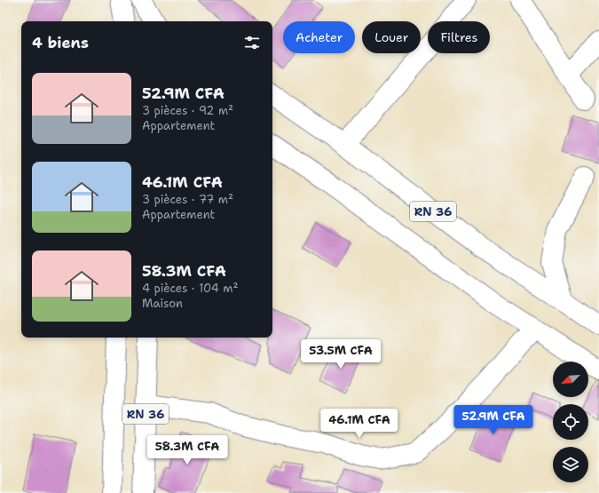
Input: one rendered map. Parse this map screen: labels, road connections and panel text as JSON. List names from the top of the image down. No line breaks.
{"streets":{"main road":["RN 36"]},"north":"bottom left","page":{"chip":["Acheter","Louer","Filtres"],"heading":"4 biens","list":[{"name":"52.9M CFA","note":"3 pièces · 92 m² · Appartement"},{"name":"46.1M CFA","note":"3 pièces · 77 m² · Appartement"},{"name":"58.3M CFA","note":"4 pièces · 104 m² · Maison"}],"price":["53.5M CFA","52.9M CFA","46.1M CFA","58.3M CFA"]}}
